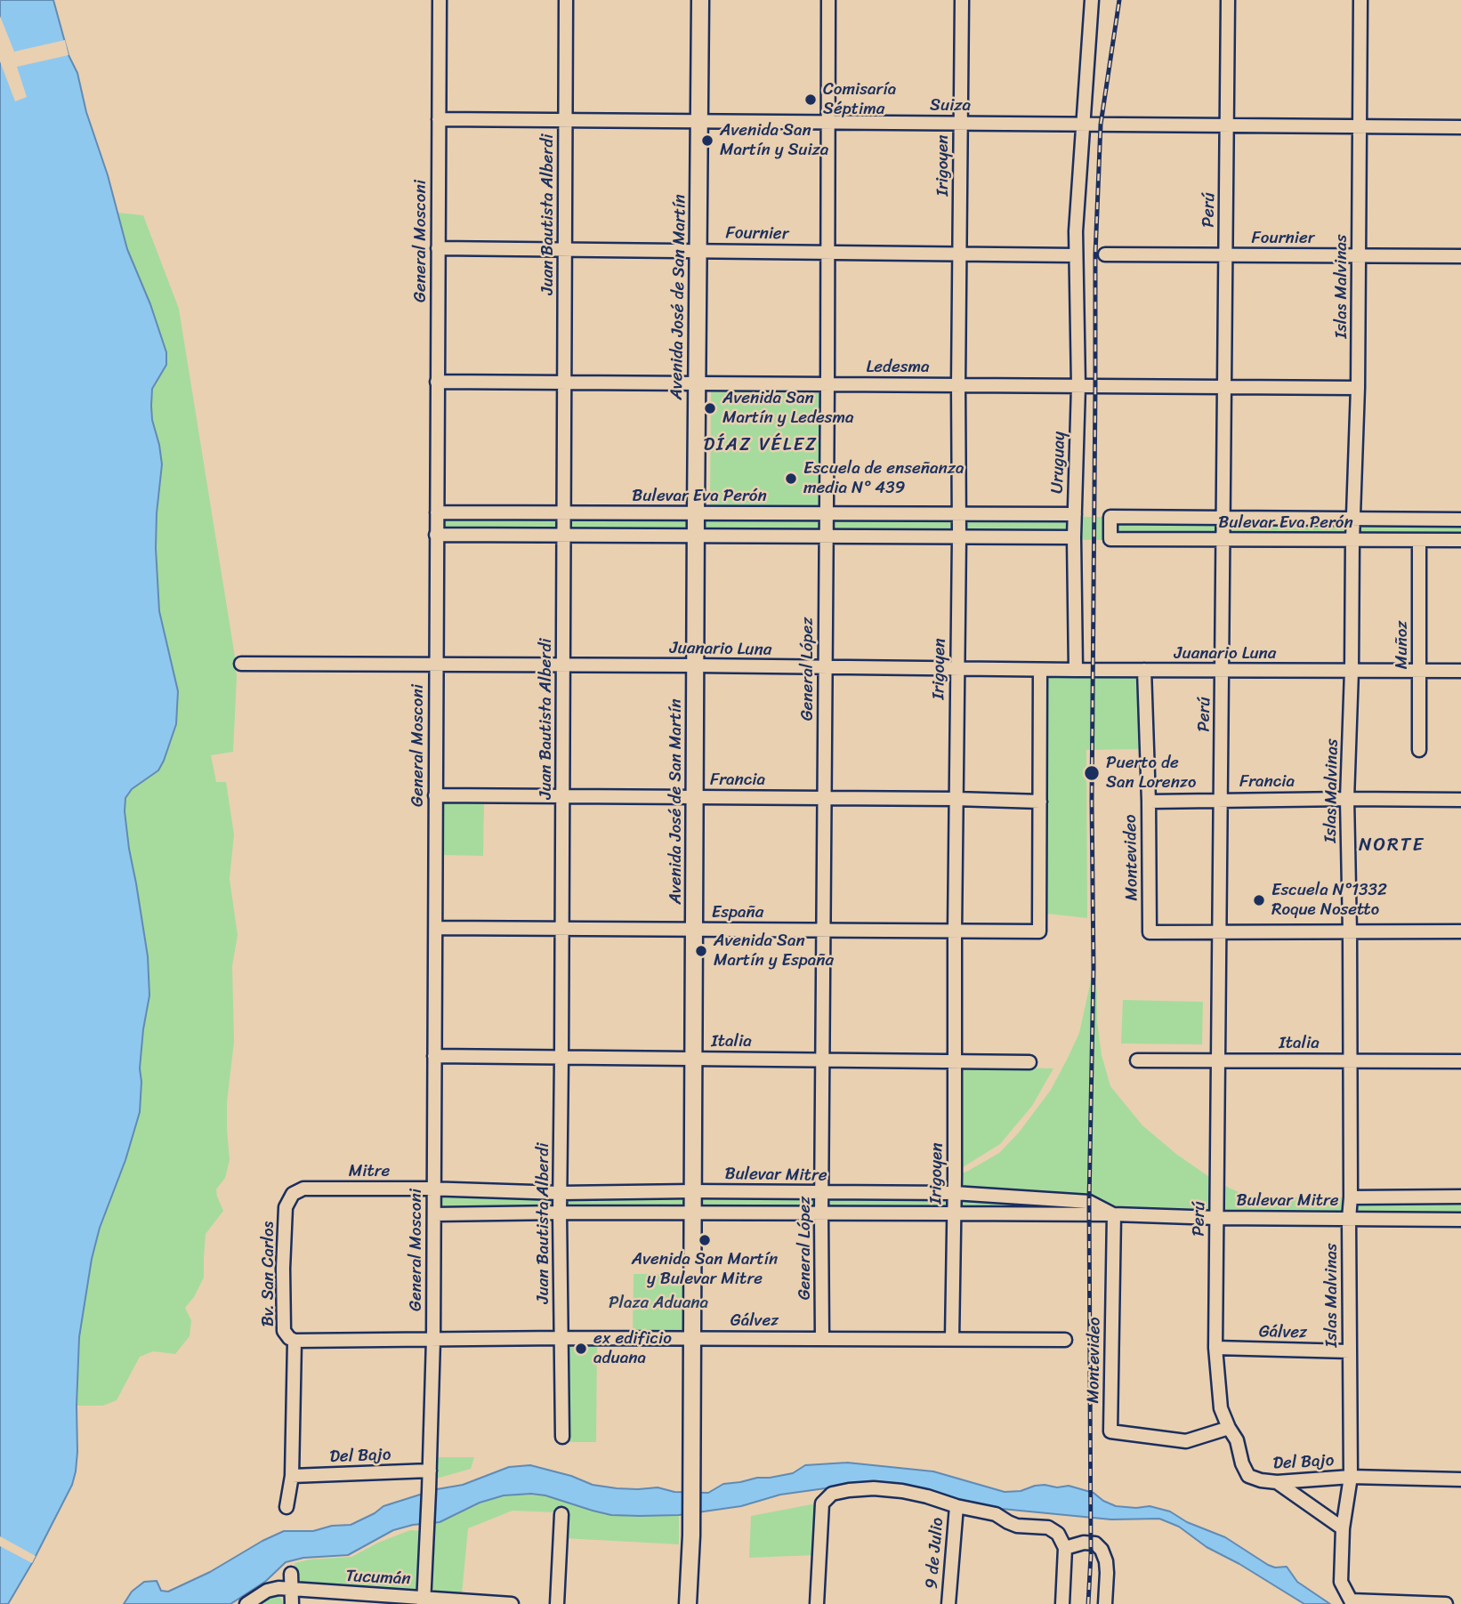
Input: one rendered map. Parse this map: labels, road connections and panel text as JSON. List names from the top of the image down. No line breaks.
{"streets":{"main road":["Avenida José de San Martín"],"street":["Suiza","Irigoyen","Perú","Juan Bautista Alberdi","Fournier","General Mosconi","Islas Malvinas","Ledesma","Uruguay","Bulevar Eva Perón","Muñoz","Juanario Luna","General López","Francia","Montevideo","España","Italia","Mitre","Bulevar Mitre","Bv. San Carlos","Gálvez","Del Bajo","9 de Julio","Tucumán"]},"crossings":[["Suiza","Irigoyen"],["Suiza","Perú"],["Suiza","Juan Bautista Alberdi"],["Suiza","General Mosconi"],["Suiza","Islas Malvinas"],["Suiza","Avenida José de San Martín"],["Suiza","Uruguay"],["Suiza","General López"],["Irigoyen","Fournier"],["Irigoyen","Ledesma"],["Irigoyen","Bulevar Eva Perón"],["Irigoyen","Juanario Luna"],["Irigoyen","Francia"],["Irigoyen","España"],["Irigoyen","Italia"],["Irigoyen","Bulevar Mitre"],["Irigoyen","Gálvez"],["Perú","Fournier"],["Perú","Ledesma"],["Perú","Bulevar Eva Perón"],["Perú","Juanario Luna"],["Perú","Francia"],["Perú","Montevideo"],["Perú","Italia"],["Perú","Bulevar Mitre"],["Perú","Gálvez"],["Perú","Del Bajo"],["Juan Bautista Alberdi","Fournier"],["Juan Bautista Alberdi","Ledesma"],["Juan Bautista Alberdi","Bulevar Eva Perón"],["Juan Bautista Alberdi","Juanario Luna"],["Juan Bautista Alberdi","Francia"],["Juan Bautista Alberdi","España"],["Juan Bautista Alberdi","Italia"],["Juan Bautista Alberdi","Bulevar Mitre"],["Juan Bautista Alberdi","Gálvez"],["Fournier","General Mosconi"],["Fournier","Islas Malvinas"],["Fournier","Avenida José de San Martín"],["Fournier","Uruguay"],["Fournier","General López"],["General Mosconi","Ledesma"],["General Mosconi","Bulevar Eva Perón"],["General Mosconi","Juanario Luna"],["General Mosconi","Francia"],["General Mosconi","España"],["General Mosconi","Italia"],["General Mosconi","Mitre"],["General Mosconi","Bulevar Mitre"],["General Mosconi","Gálvez"],["General Mosconi","Del Bajo"],["General Mosconi","Tucumán"],["Islas Malvinas","Ledesma"],["Islas Malvinas","Bulevar Eva Perón"],["Islas Malvinas","Juanario Luna"],["Islas Malvinas","Francia"],["Islas Malvinas","Italia"],["Islas Malvinas","Bulevar Mitre"],["Islas Malvinas","Gálvez"],["Islas Malvinas","Del Bajo"],["Avenida José de San Martín","Ledesma"],["Avenida José de San Martín","Bulevar Eva Perón"],["Avenida José de San Martín","Juanario Luna"],["Avenida José de San Martín","Francia"],["Avenida José de San Martín","España"],["Avenida José de San Martín","Italia"],["Avenida José de San Martín","Bulevar Mitre"],["Avenida José de San Martín","Gálvez"],["Ledesma","Uruguay"],["Ledesma","General López"],["Uruguay","Bulevar Eva Perón"],["Uruguay","Juanario Luna"],["Bulevar Eva Perón","Muñoz"],["Bulevar Eva Perón","General López"],["Muñoz","Juanario Luna"],["Juanario Luna","General López"],["Juanario Luna","Montevideo"],["General López","Francia"],["General López","España"],["General López","Italia"],["General López","Bulevar Mitre"],["General López","Gálvez"],["Francia","Montevideo"],["Francia","España"],["Montevideo","Bulevar Mitre"],["Montevideo","Del Bajo"],["Mitre","Bulevar Mitre"],["Mitre","Bv. San Carlos"],["Bv. San Carlos","Gálvez"],["Bv. San Carlos","Del Bajo"]],"districts":["DÍAZ VÉLEZ","NORTE"],"parks":["Plaza Aduana"],"places":["Comisaría Séptima","Avenida San Martín y Suiza","Avenida San Martín y Ledesma","Escuela de enseñanza media N° 439","Puerto de San Lorenzo","Escuela N°1332 Roque Nosetto","Avenida San Martín y España","Avenida San Martín y Bulevar Mitre","ex edificio aduana"]}
